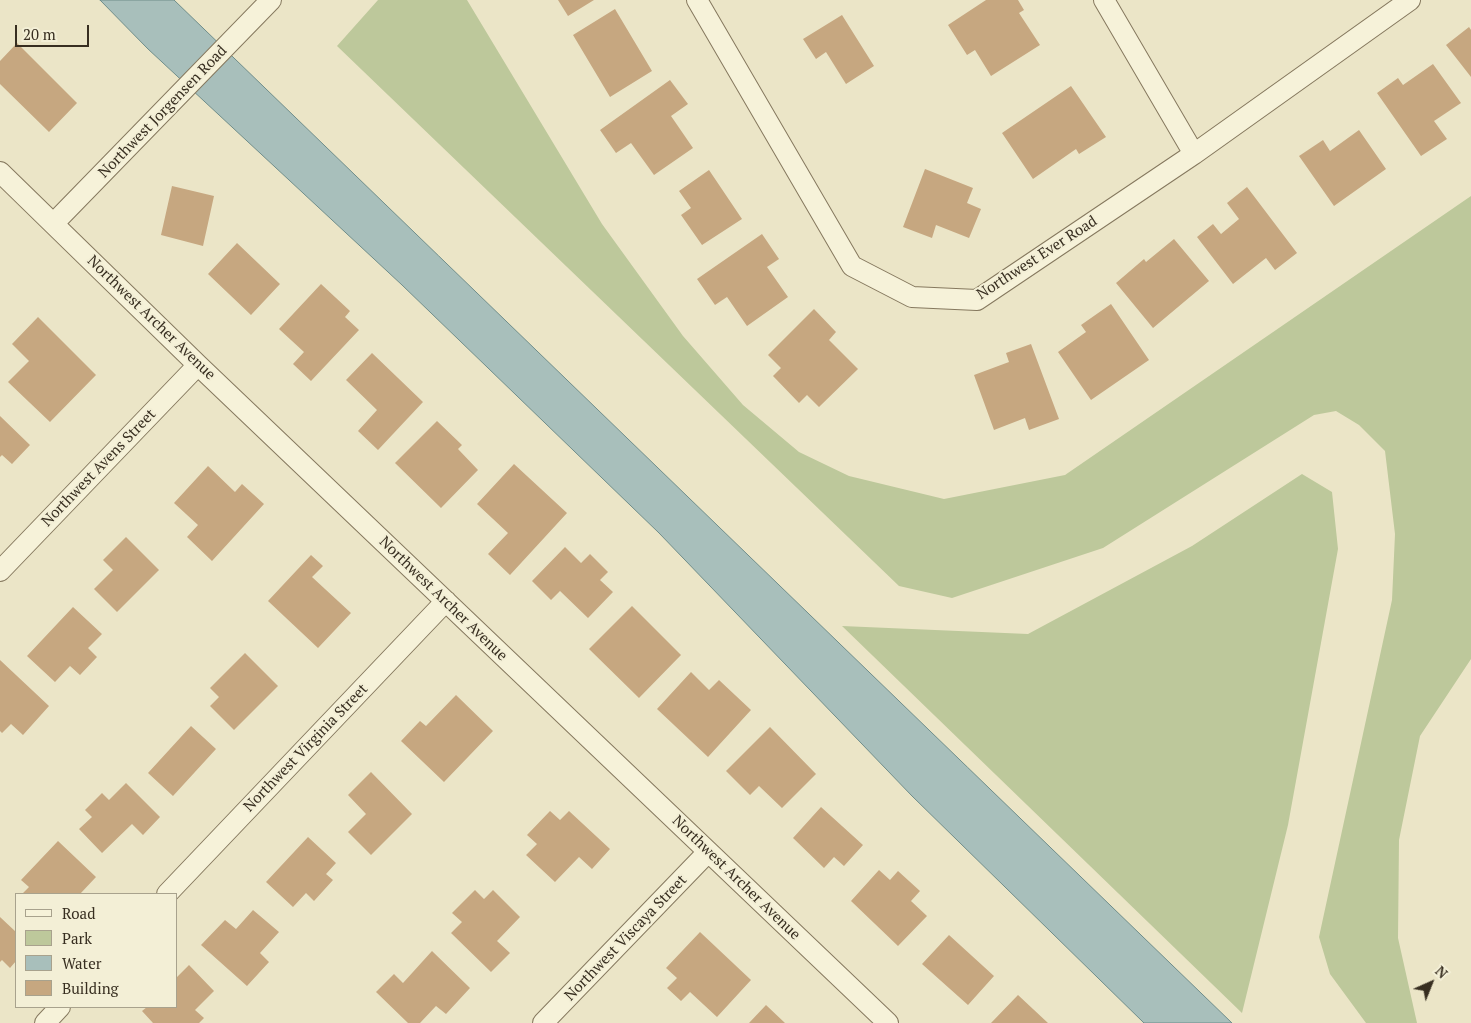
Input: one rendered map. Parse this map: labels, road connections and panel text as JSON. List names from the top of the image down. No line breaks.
{"streets":{"street":["Northwest Jorgensen Road","Northwest Ever Road","Northwest Archer Avenue","Northwest Avens Street","Northwest Virginia Street","Northwest Viscaya Street"]},"crossings":[["Northwest Jorgensen Road","Northwest Archer Avenue"],["Northwest Archer Avenue","Northwest Avens Street"],["Northwest Archer Avenue","Northwest Virginia Street"],["Northwest Archer Avenue","Northwest Viscaya Street"]],"legend":["Road","Park","Water","Building"],"scale_bar":"20 m","north":"top right"}
